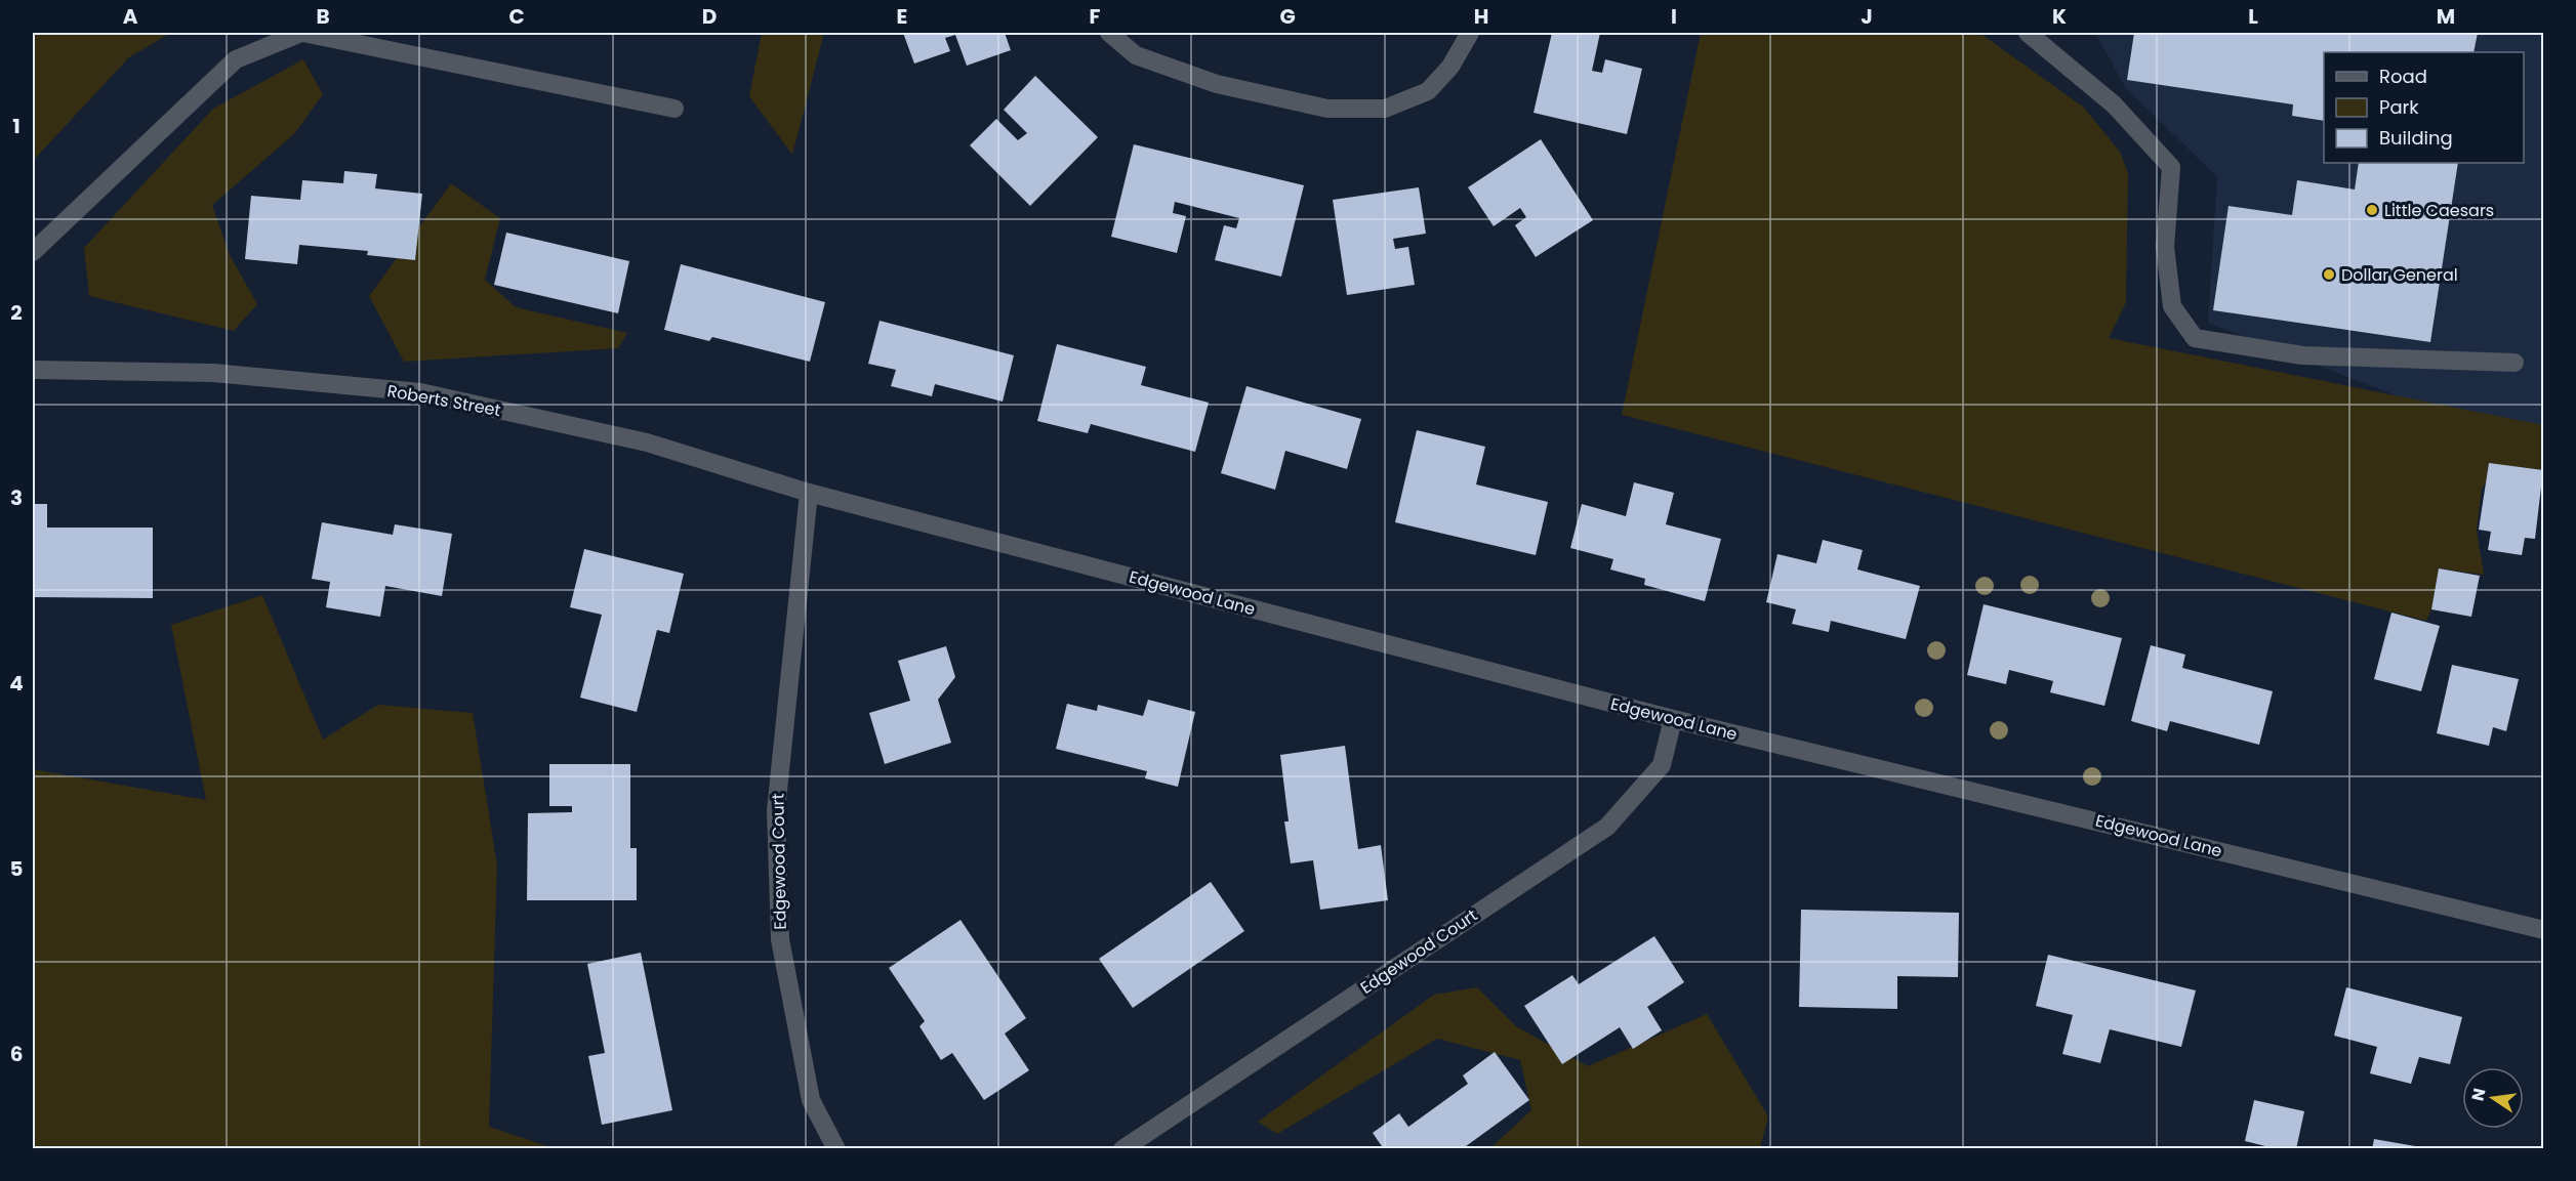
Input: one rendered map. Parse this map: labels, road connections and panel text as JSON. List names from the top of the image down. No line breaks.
{"streets":{"street":["Roberts Street","Edgewood Lane","Edgewood Court"]},"crossings":[["Roberts Street","Edgewood Lane"],["Roberts Street","Edgewood Court"],["Edgewood Lane","Edgewood Court"]],"places":["Little Caesars","Dollar General"],"legend":["Road","Park","Building"],"north":"left","grid":{"columns":["A","B","C","D","E","F","G","H","I","J","K","L","M"],"rows":["1","2","3","4","5","6"]}}
